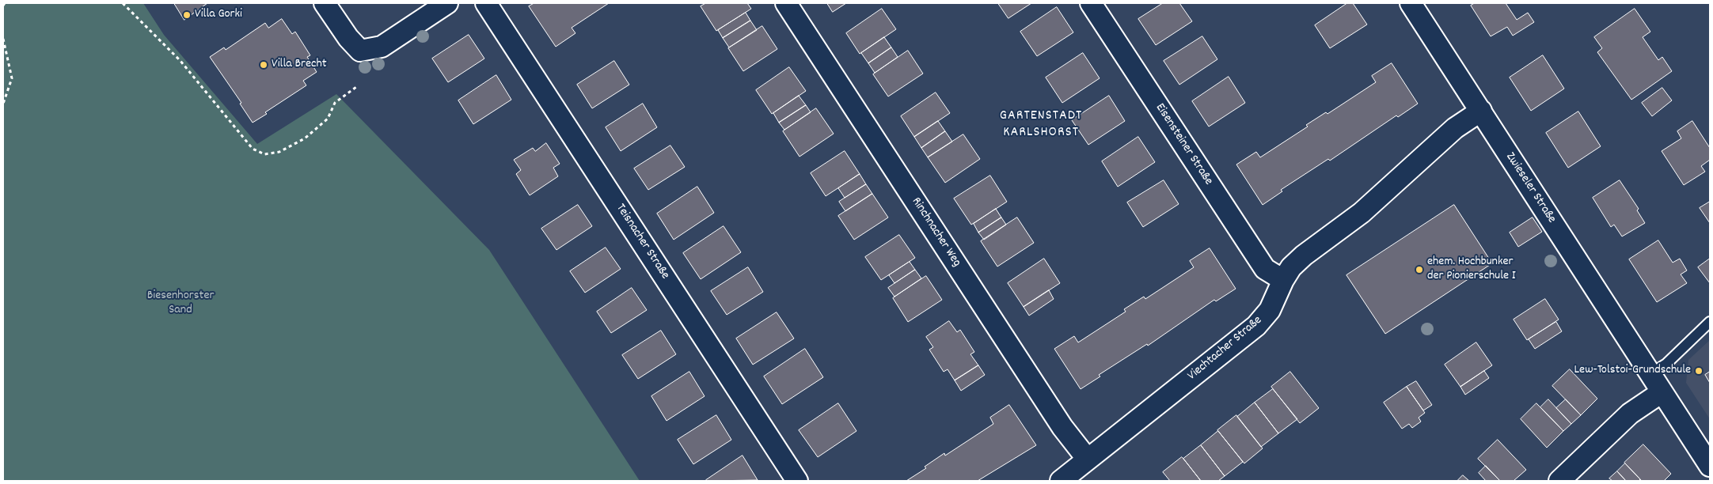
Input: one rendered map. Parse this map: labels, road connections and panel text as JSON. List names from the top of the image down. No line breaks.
{"streets":{"street":["Eisensteiner Straße","Zwieseler Straße","Rinchnacher Weg","Teisnacher Straße","Viechtacher Straße"]},"crossings":[["Eisensteiner Straße","Viechtacher Straße"],["Zwieseler Straße","Viechtacher Straße"],["Rinchnacher Weg","Viechtacher Straße"]],"districts":["GARTENSTADT KARLSHORST"],"parks":["Biesenhorster Sand"],"places":["Villa Gorki","Villa Brecht","ehem. Hochbunker der Pionierschule I","Lew-Tolstoi-Grundschule"]}
